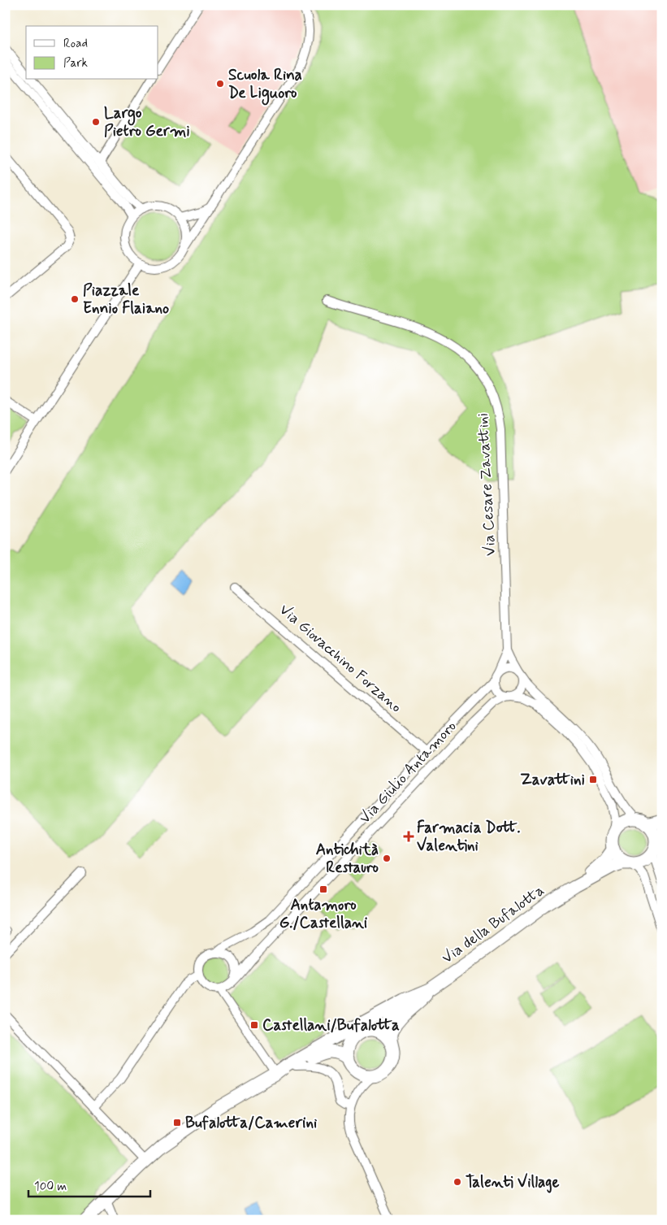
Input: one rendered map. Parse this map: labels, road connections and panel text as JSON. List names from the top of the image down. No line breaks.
{"streets":{"street":["Via Cesare Zavattini","Via Giovacchino Forzano","Via Giulio Antamoro","Via della Bufalotta"]},"crossings":[["Via Cesare Zavattini","Via Giulio Antamoro"],["Via Cesare Zavattini","Via della Bufalotta"],["Via Giovacchino Forzano","Via Giulio Antamoro"]],"places":{"other":["Scuola Rina De Liguoro","Largo Pietro Germi","Piazzale Ennio Flaiano","Antichità Restauro","Talenti Village"],"transit":["Zavattini","Antamoro G./Castellani","Castellani/Bufalotta","Bufalotta/Camerini"],"health":["Farmacia Dott. Valentini"]},"legend":["Road","Park"],"scale_bar":"100 m"}
